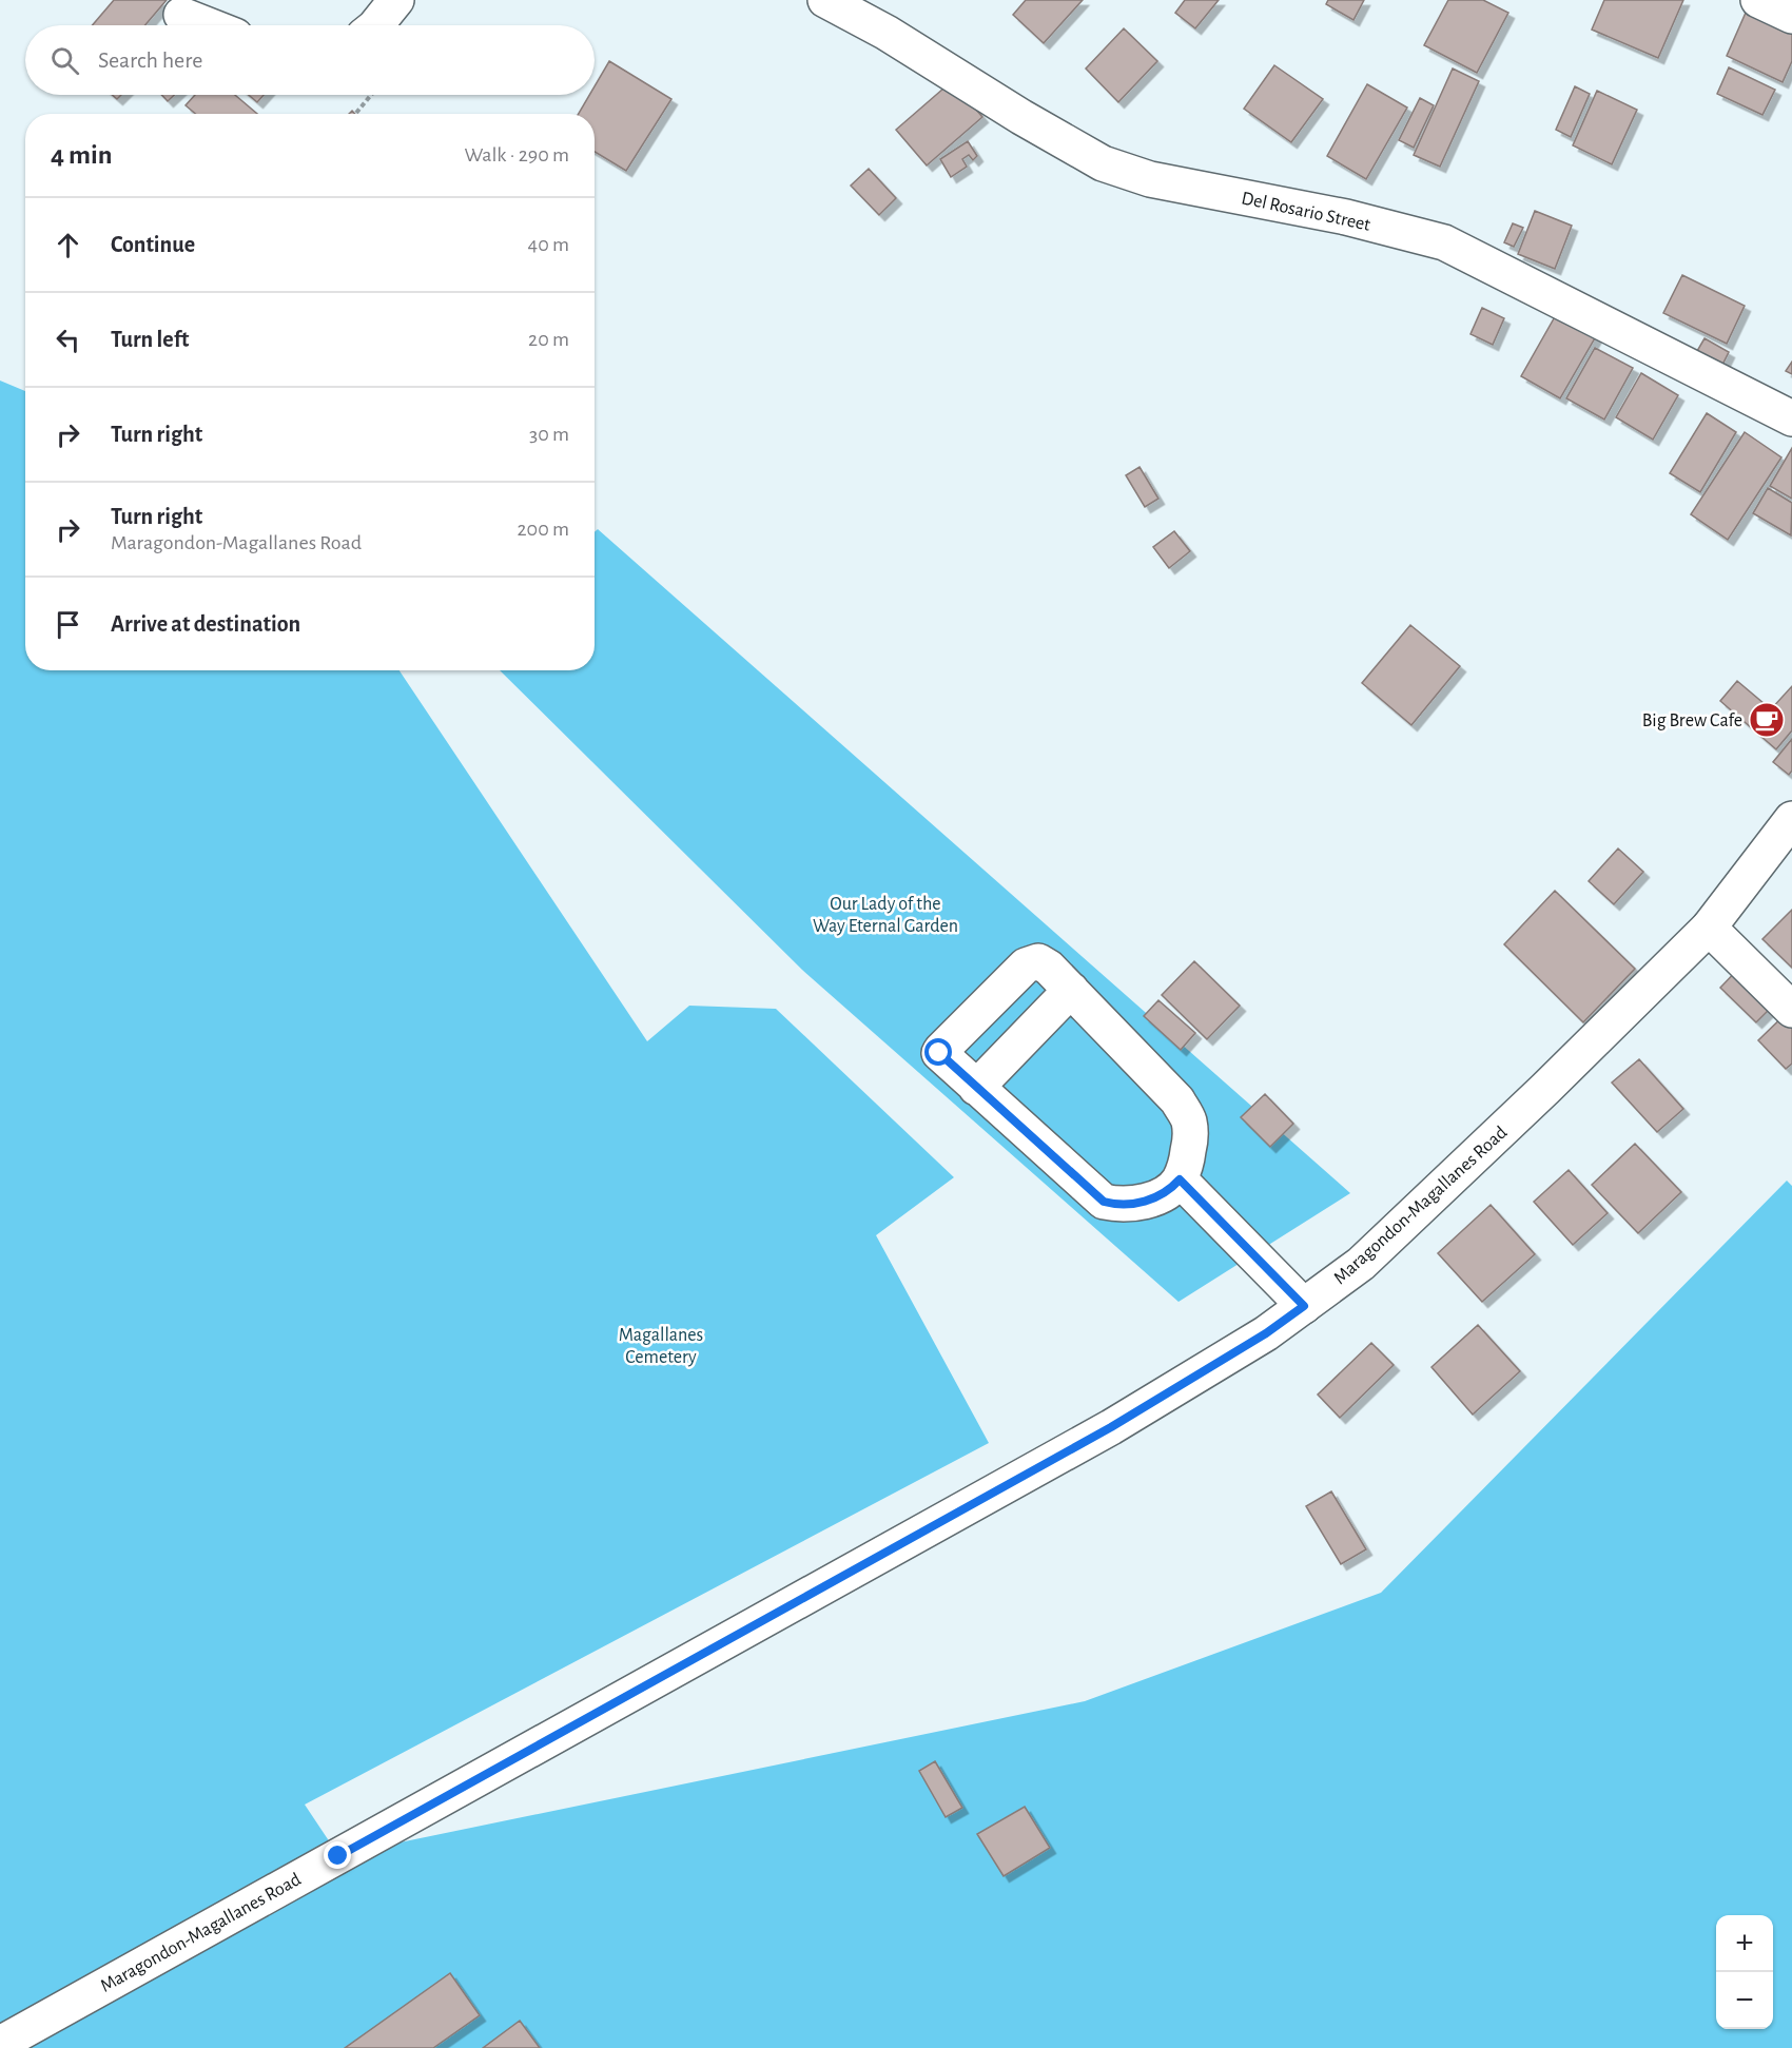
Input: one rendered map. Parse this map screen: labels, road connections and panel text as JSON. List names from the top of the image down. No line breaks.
{"streets":{"main road":["Del Rosario Street","Maragondon-Magallanes Road"]},"parks":["Our Lady of the Way Eternal Garden","Magallanes Cemetery"],"places":{"cafe":["Big Brew Cafe"]},"page":{"search":"Search here","heading":["4 min","Walk · 290 m"],"list":[["Continue","40 m"],["Turn left","20 m"],["Turn right","30 m"],["Turn right","Maragondon-Magallanes Road","200 m"],"Arrive at destination"],"map_buttons":["+","−"]}}
